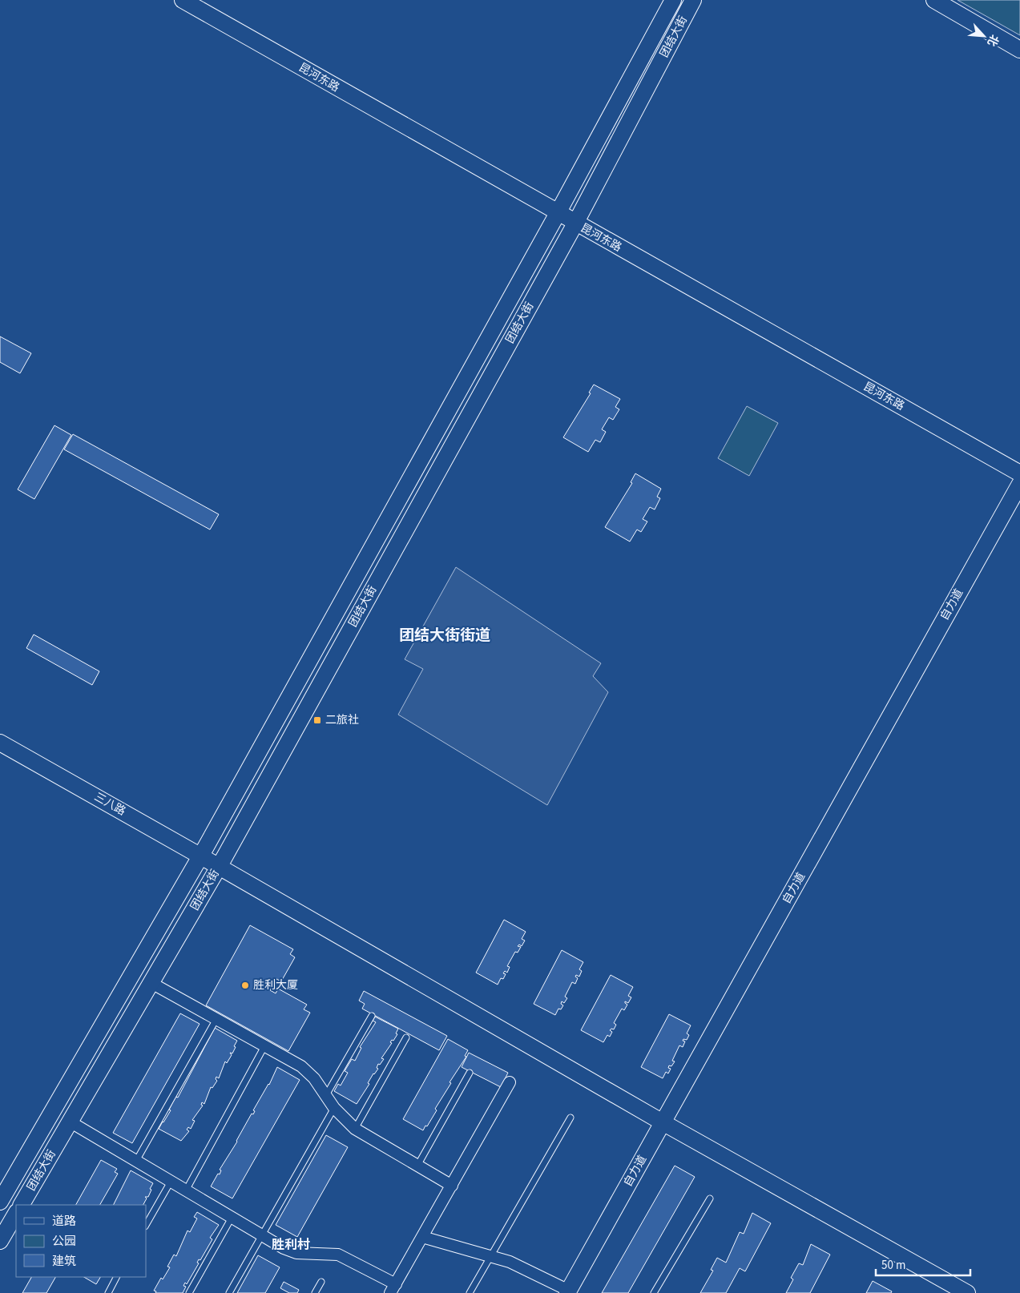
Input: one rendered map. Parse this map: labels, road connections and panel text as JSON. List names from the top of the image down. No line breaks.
{"streets":{"main road":["团结大街","昆河东路","自力道","三八路"]},"crossings":[["团结大街","昆河东路"],["团结大街","三八路"],["自力道","三八路"]],"districts":["团结大街街道","胜利村"],"places":{"transit":["二旅社"],"other":["胜利大厦"]},"legend":["道路","公园","建筑"],"scale_bar":"50 m","north":"bottom right"}
